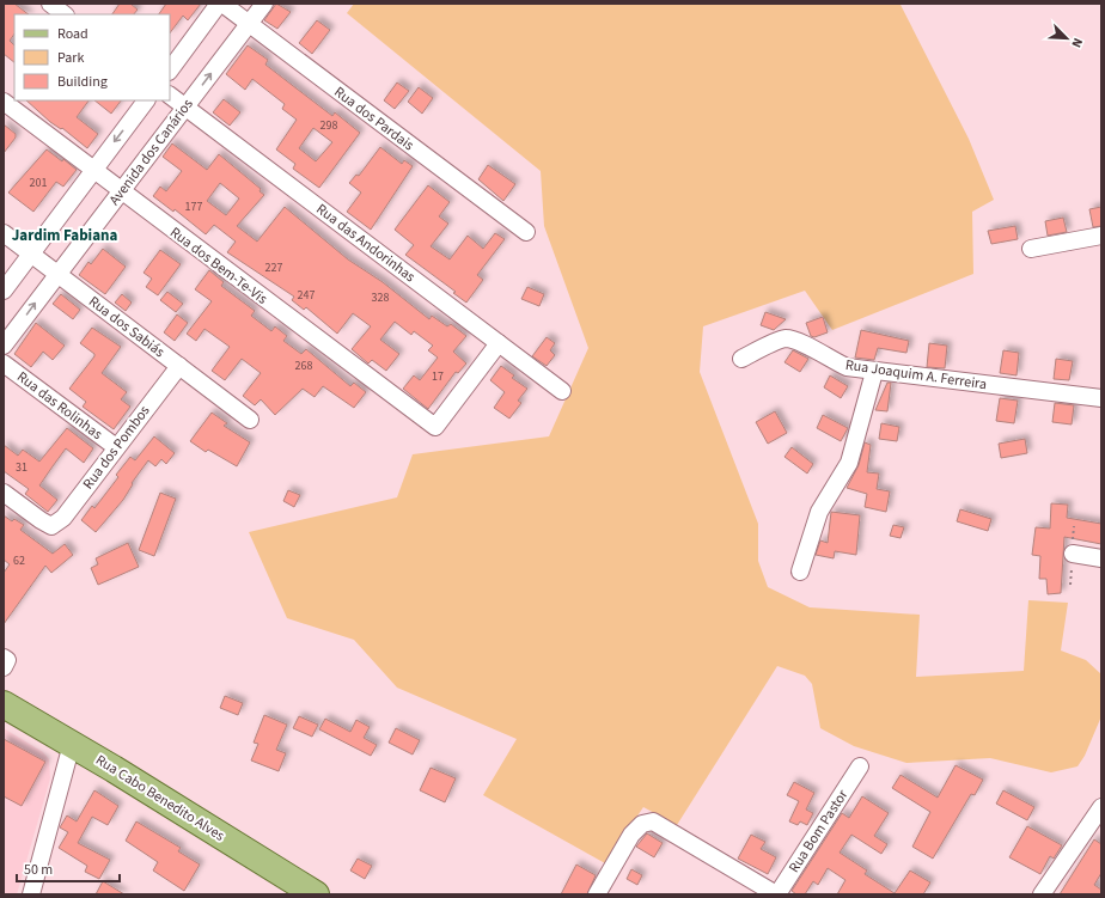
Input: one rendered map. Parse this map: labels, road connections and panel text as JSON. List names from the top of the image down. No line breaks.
{"streets":{"main road":["Rua Cabo Benedito Alves"],"street":["Rua dos Pardais","Avenida dos Canários","Rua das Andorinhas","Rua dos Bem-Te-Vis","Rua dos Sabiás","Rua Joaquim A. Ferreira","Rua das Rolinhas","Rua dos Pombos","Rua Bom Pastor"]},"crossings":[["Rua dos Pardais","Avenida dos Canários"],["Avenida dos Canários","Rua das Andorinhas"],["Avenida dos Canários","Rua dos Bem-Te-Vis"],["Avenida dos Canários","Rua dos Sabiás"],["Rua das Andorinhas","Rua dos Bem-Te-Vis"],["Rua dos Sabiás","Rua dos Pombos"],["Rua das Rolinhas","Rua dos Pombos"]],"districts":["Jardim Fabiana"],"house_numbers":["298","201","177","227","247","328","268","17","31","62"],"legend":["Road","Park","Building"],"scale_bar":"50 m","north":"bottom right"}
